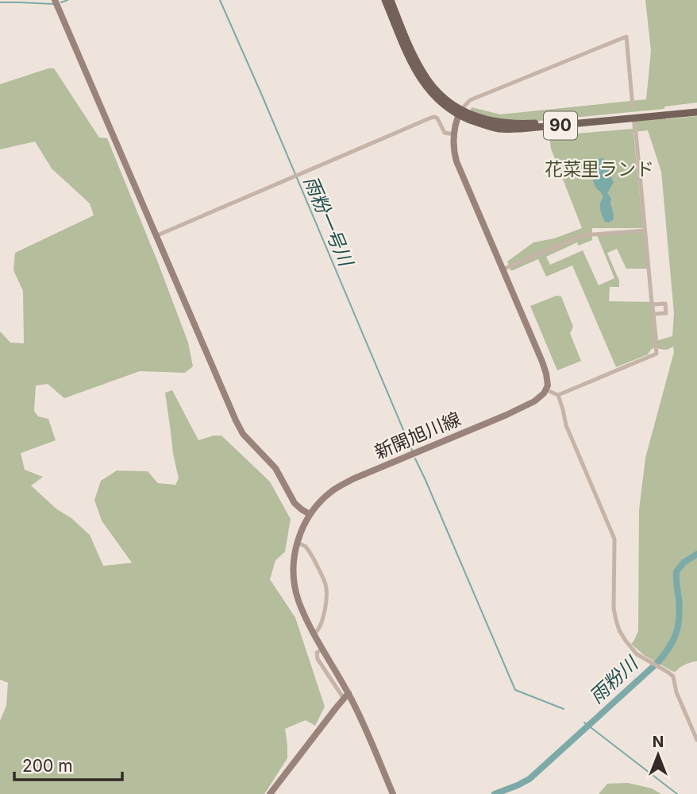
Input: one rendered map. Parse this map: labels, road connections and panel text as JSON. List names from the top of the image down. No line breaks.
{"streets":{"main road":["90","新開旭川線"]},"water":["雨粉一号川","雨粉川"],"parks":["花菜里ランド"],"scale_bar":"200 m","north":"top"}
